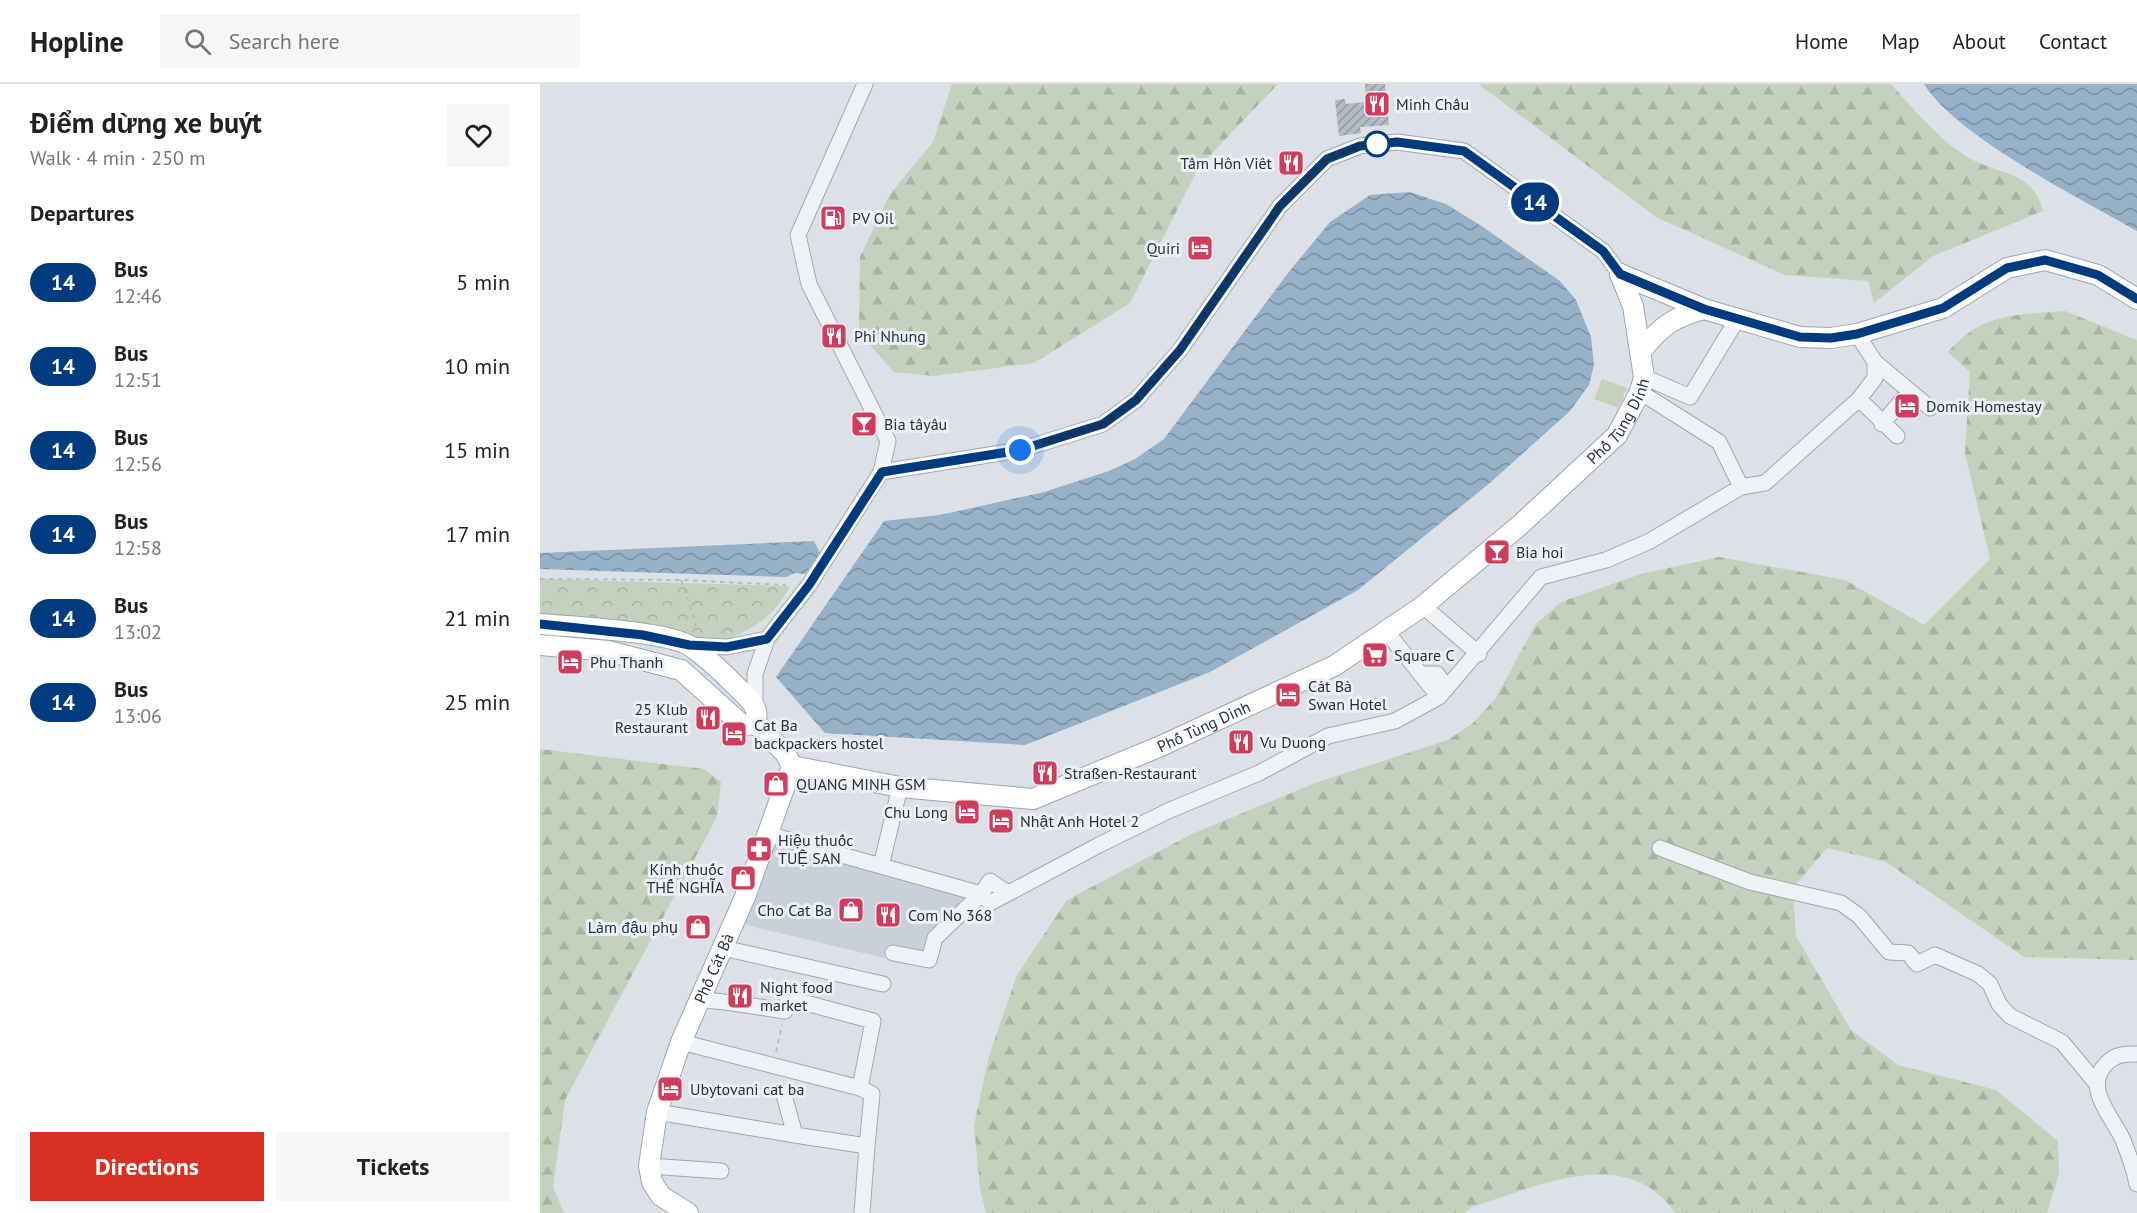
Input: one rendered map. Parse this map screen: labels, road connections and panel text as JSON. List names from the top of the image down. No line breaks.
{"streets":{"main road":["Phố Tùng Dinh","Phố Cát Bà"]},"crossings":[["Phố Tùng Dinh","Phố Cát Bà"]],"places":{"restaurant":["Minh Châu","Tâm Hôn Viêt","Phi Nhung","25 Klub Restaurant","Vu Duong","Straßen-Restaurant","Com No 368","Night food market"],"fuel station":["PV Oil"],"hotel":["Quiri","Domik Homestay","Phu Thanh","Cát Bà Swan Hotel","Cat Ba backpackers hostel","Chu Long","Nhật Anh Hotel 2","Ubytovani cat ba"],"bar":["Bia tâyâu","Bia hoi"],"supermarket":["Square C"],"shop":["QUANG MINH GSM","Kính thuốc THẾ NGHĨA","Cho Cat Ba","Làm đậu phụ"],"pharmacy":["Hiệu thuốc TUỆ SAN"]},"lines":["bus line 14"],"page":{"header":"Hopline","search":"Search here","nav":["Home","Map","About","Contact"],"heading":[["Điểm dừng xe buýt","Walk · 4 min · 250 m"],"Departures"],"on_map":"14","list":[{"mark":"14","name":"Bus","note":"12:46","value":"5 min"},{"mark":"14","name":"Bus","note":"12:51","value":"10 min"},{"mark":"14","name":"Bus","note":"12:56","value":"15 min"},{"mark":"14","name":"Bus","note":"12:58","value":"17 min"},{"mark":"14","name":"Bus","note":"13:02","value":"21 min"},{"mark":"14","name":"Bus","note":"13:06","value":"25 min"}],"buttons":["Directions","Tickets"]}}
